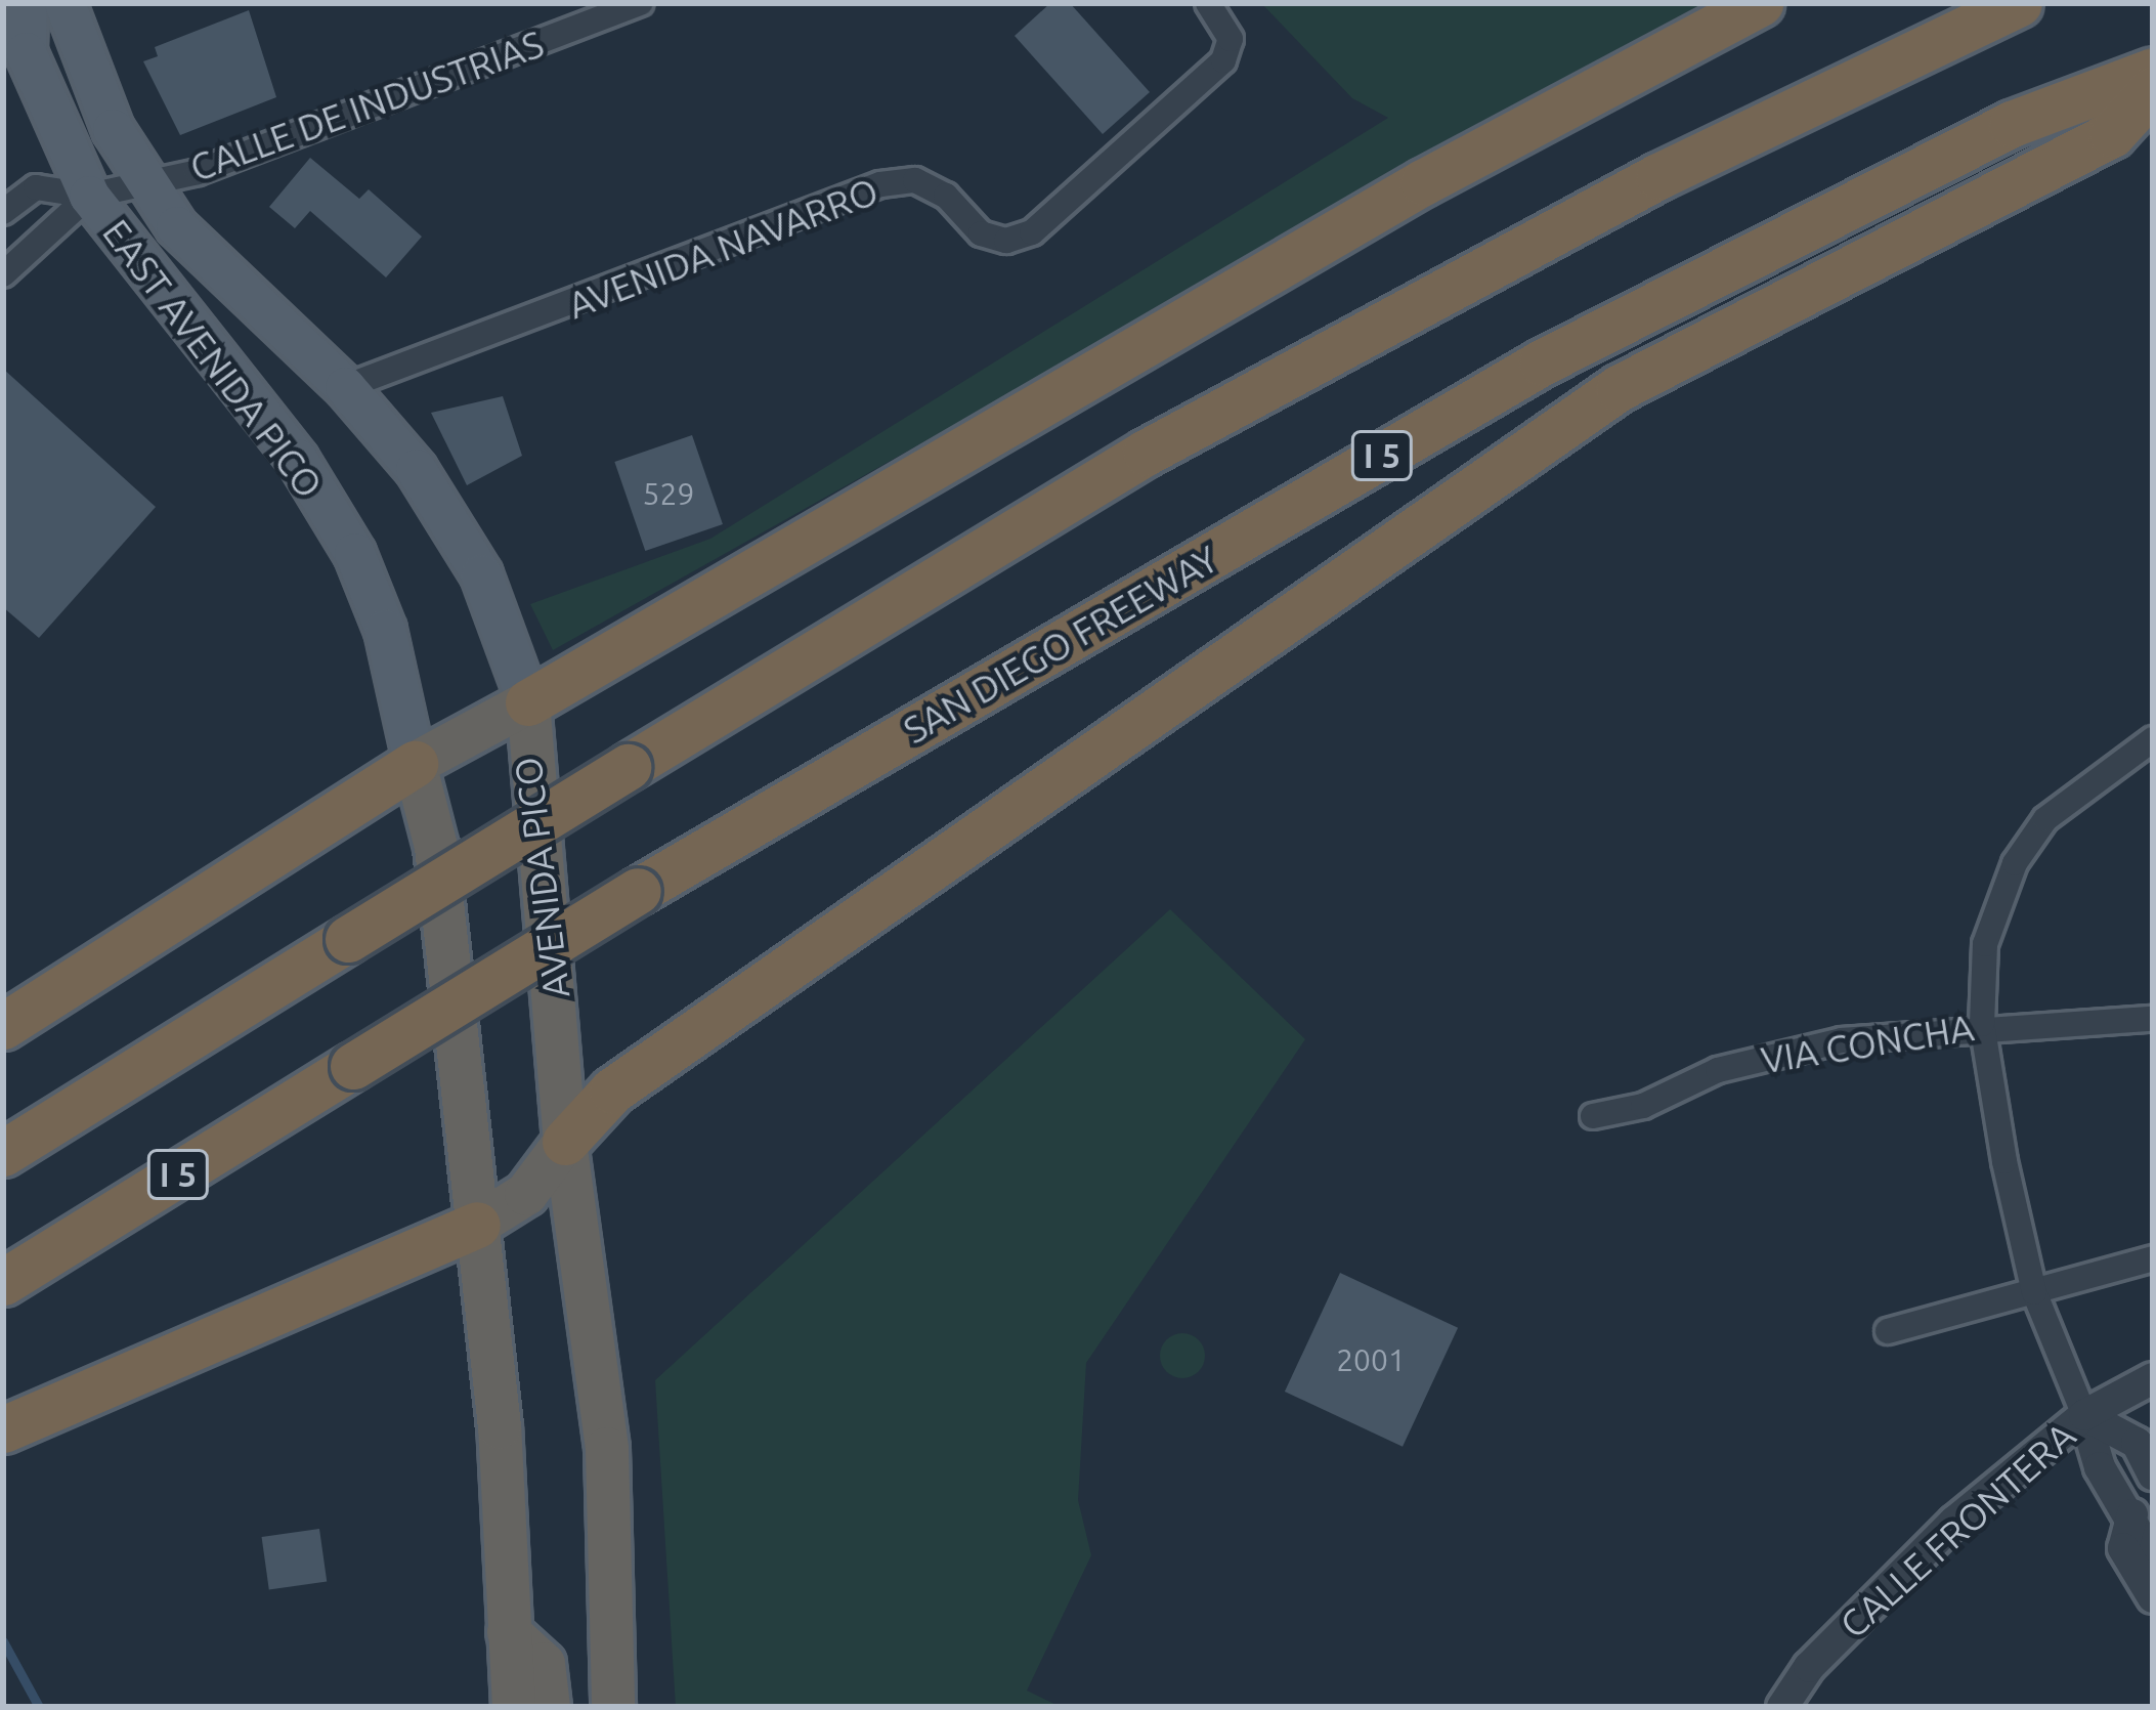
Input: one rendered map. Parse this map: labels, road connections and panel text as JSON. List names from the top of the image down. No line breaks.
{"streets":{"highway":["EAST AVENIDA PICO","I 5","SAN DIEGO FREEWAY","AVENIDA PICO"],"street":["CALLE DE INDUSTRIAS","AVENIDA NAVARRO","VIA CONCHA","CALLE FRONTERA"]},"crossings":[["CALLE DE INDUSTRIAS","EAST AVENIDA PICO"],["CALLE DE INDUSTRIAS","AVENIDA PICO"],["AVENIDA NAVARRO","AVENIDA PICO"],["EAST AVENIDA PICO","AVENIDA PICO"]],"house_numbers":["529","2001"]}
